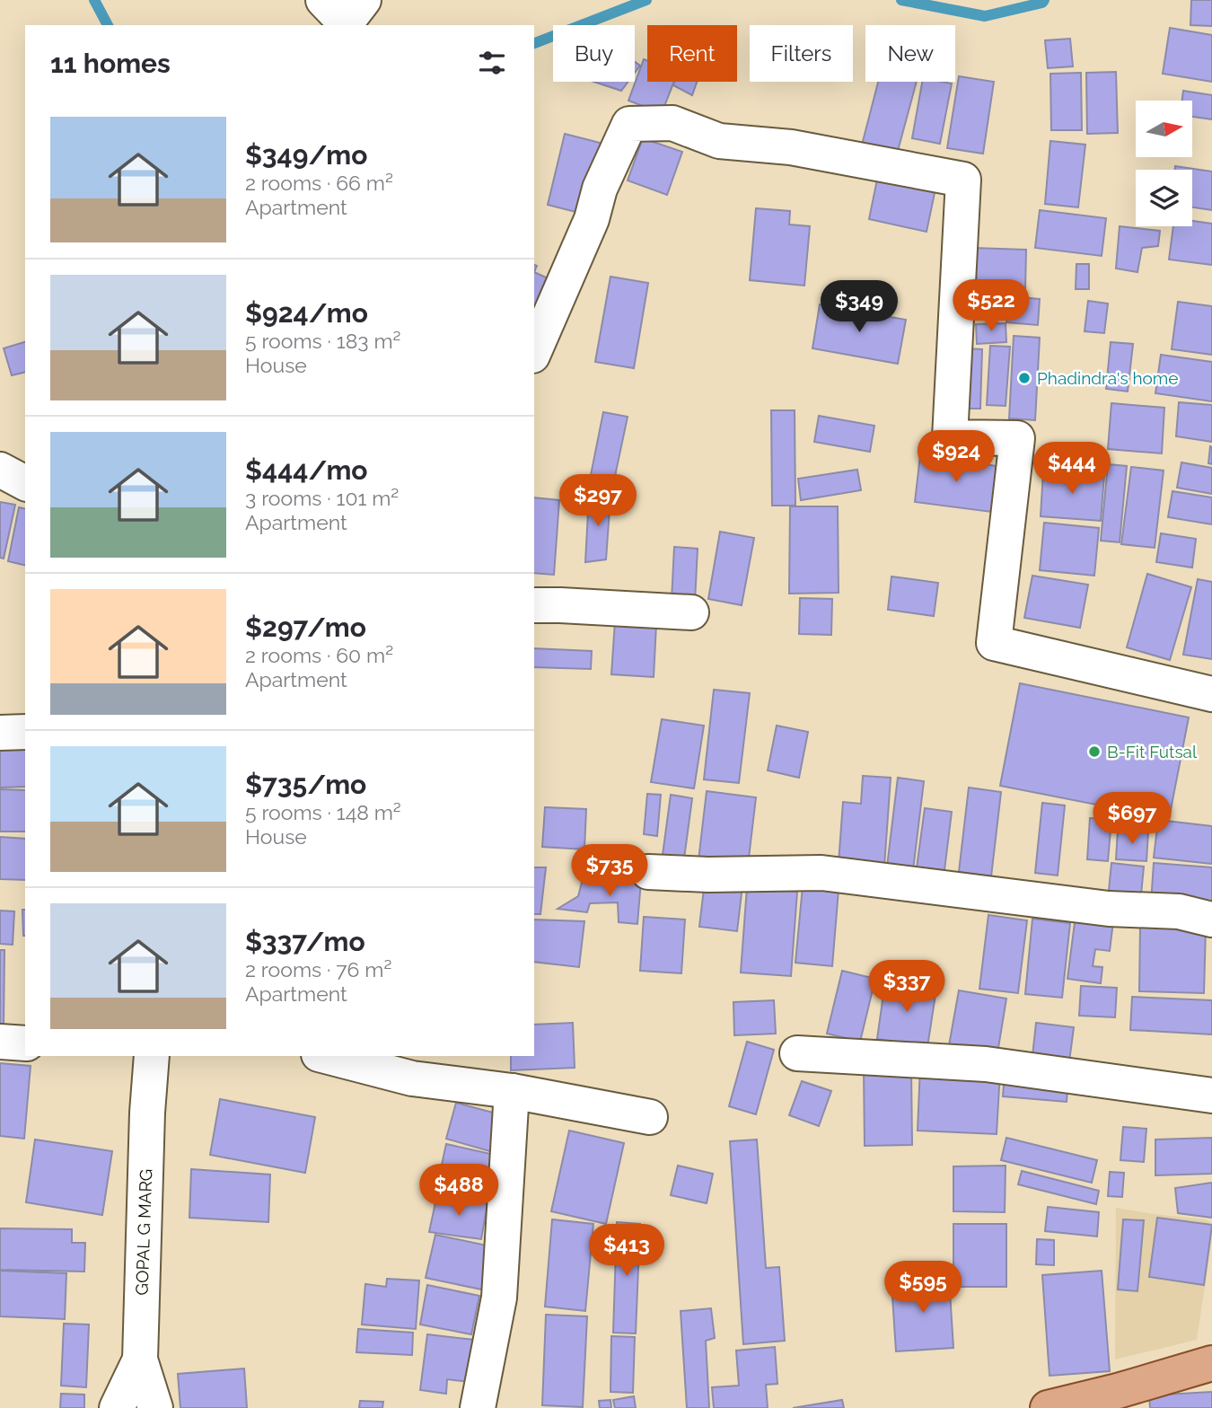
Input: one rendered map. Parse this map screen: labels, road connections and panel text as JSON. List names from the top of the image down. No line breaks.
{"streets":{"street":["GOPAL G MARG"]},"places":["Phadindra's home","B-Fit Futsal"],"north":"right","page":{"chip":["Buy","Rent","Filters","New"],"heading":"11 homes","list":[{"name":"$349/mo","note":"2 rooms · 66 m² · Apartment"},{"name":"$924/mo","note":"5 rooms · 183 m² · House"},{"name":"$444/mo","note":"3 rooms · 101 m² · Apartment"},{"name":"$297/mo","note":"2 rooms · 60 m² · Apartment"},{"name":"$735/mo","note":"5 rooms · 148 m² · House"},{"name":"$337/mo","note":"2 rooms · 76 m² · Apartment"}],"price":["$522","$349","$924","$444","$297","$697","$735","$337","$488","$413","$595"]}}
